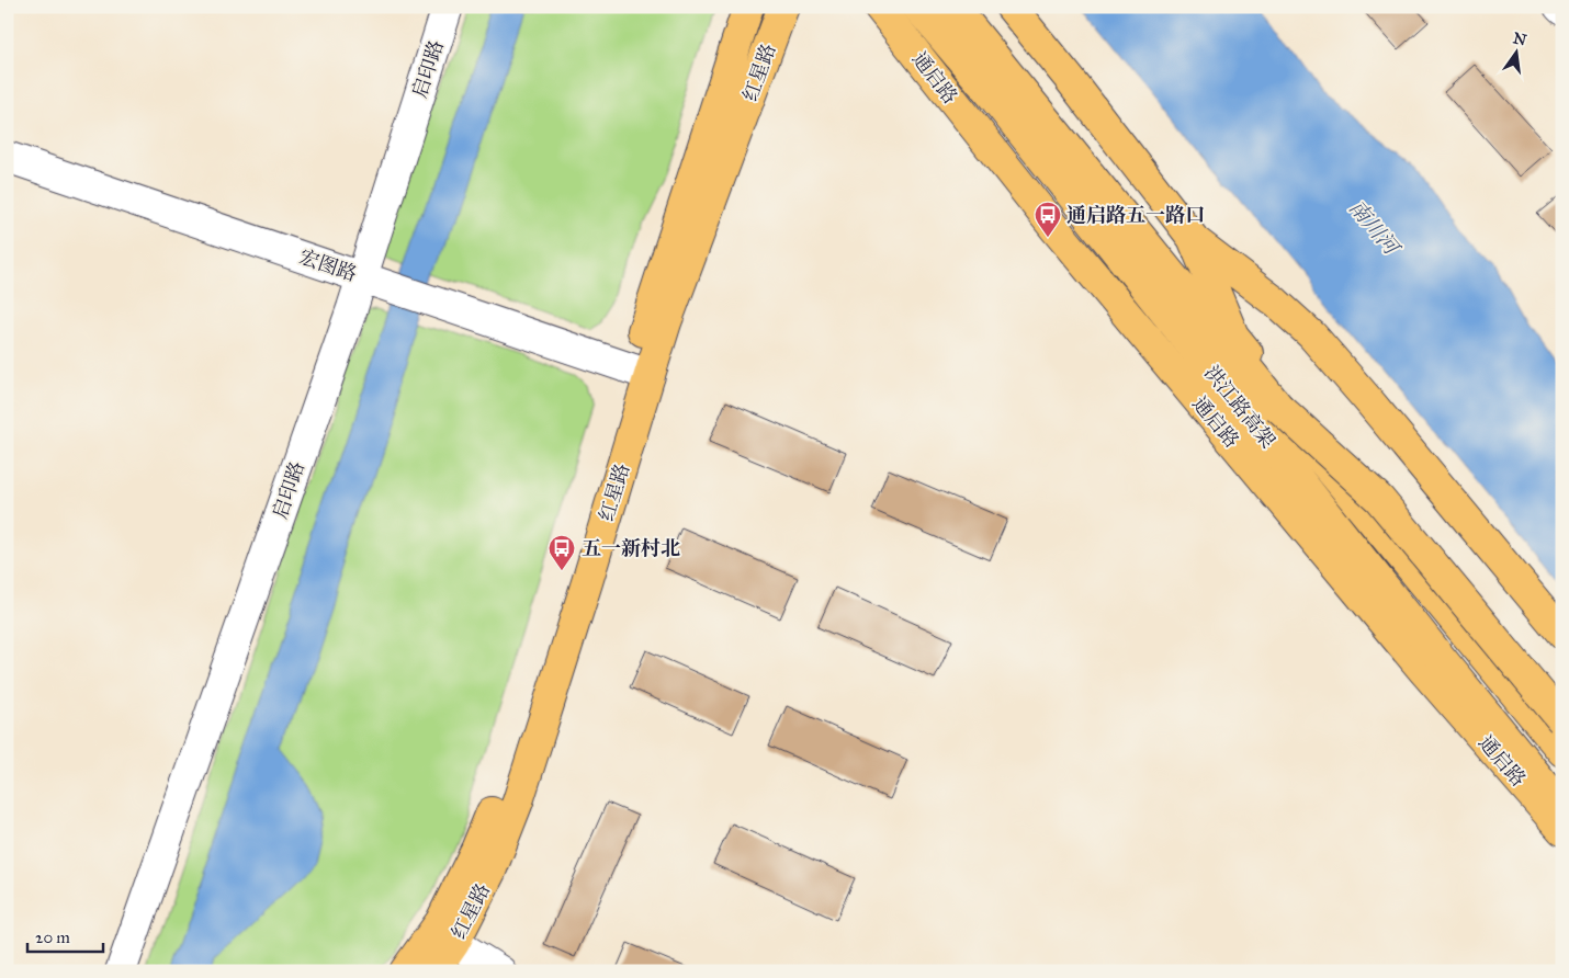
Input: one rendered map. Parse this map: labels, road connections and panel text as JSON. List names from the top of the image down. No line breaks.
{"streets":{"main road":["红星路","通启路","洪江路高架"],"street":["启印路","宏图路"]},"crossings":[["启印路","宏图路"],["红星路","宏图路"]],"water":["南川河"],"places":{"bus stop":["通启路五一路口","五一新村北"]},"scale_bar":"20 m","north":"top"}
